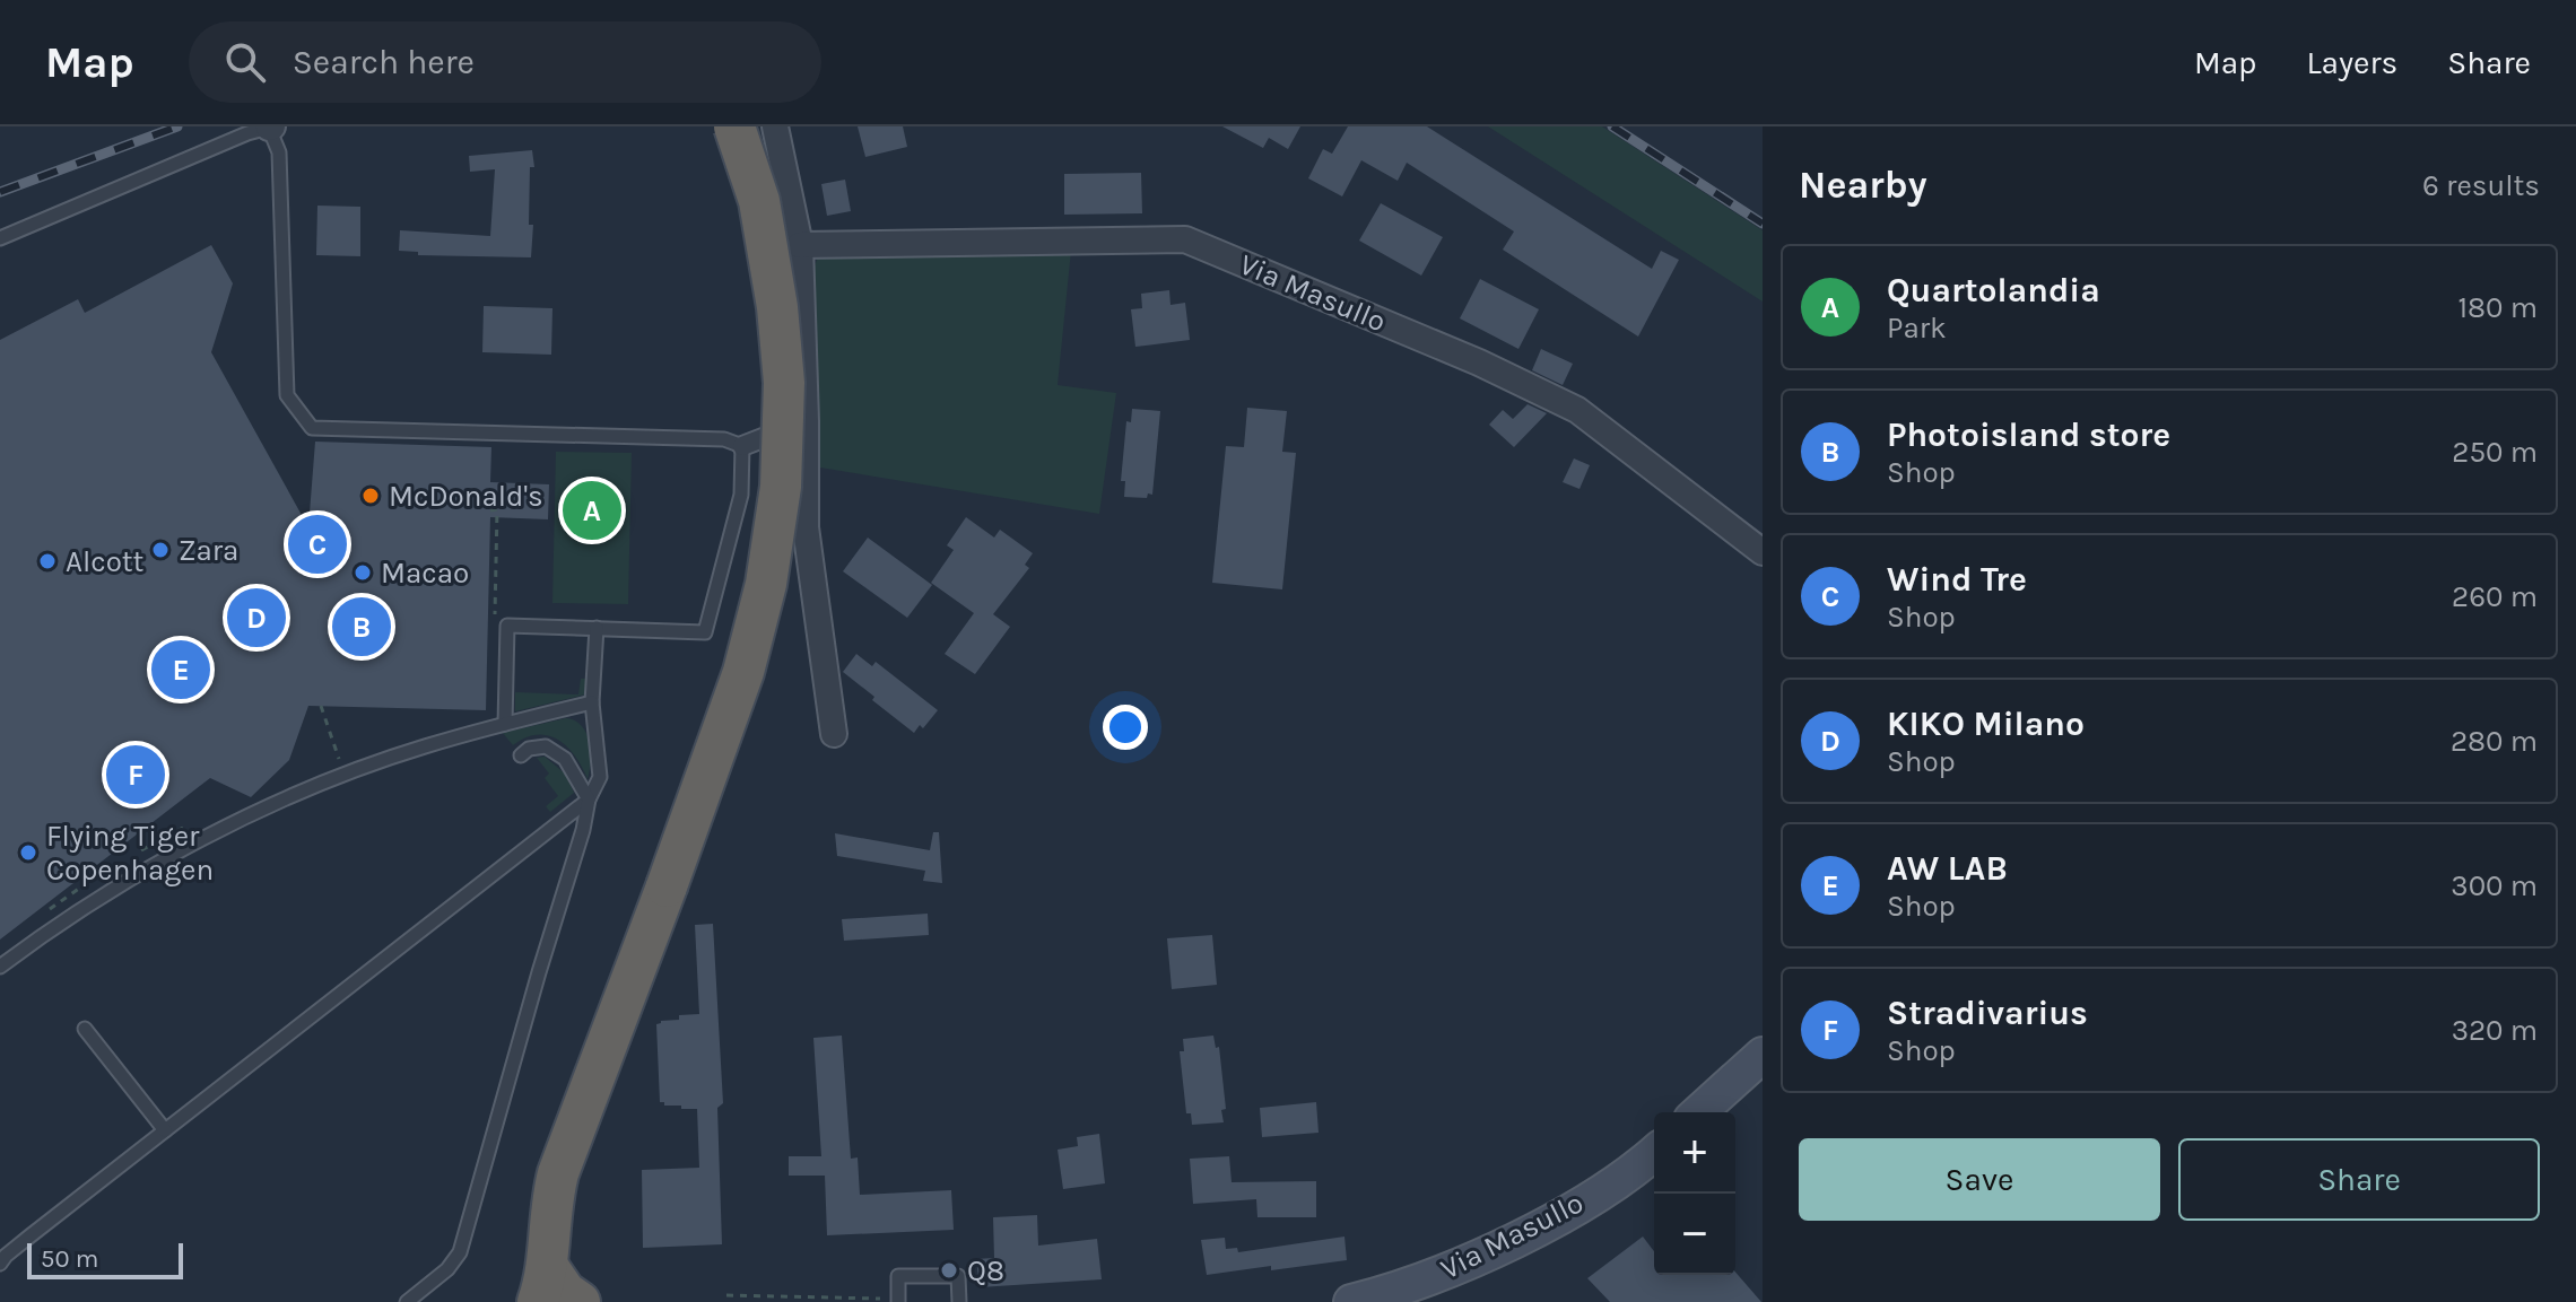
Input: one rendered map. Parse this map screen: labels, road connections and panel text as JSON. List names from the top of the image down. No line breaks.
{"streets":{"main road":["Via Masullo"]},"places":["McDonald's","Zara","Alcott","Macao","Flying Tiger Copenhagen","Q8"],"scale_bar":"50 m","page":{"header":"Map","search":"Search here","nav":["Map","Layers","Share"],"heading":["Nearby","6 results"],"list":[{"mark":"A","name":"Quartolandia","note":"Park","value":"180 m"},{"mark":"B","name":"Photoisland store","note":"Shop","value":"250 m"},{"mark":"C","name":"Wind Tre","note":"Shop","value":"260 m"},{"mark":"D","name":"KIKO Milano","note":"Shop","value":"280 m"},{"mark":"E","name":"AW LAB","note":"Shop","value":"300 m"},{"mark":"F","name":"Stradivarius","note":"Shop","value":"320 m"}],"pins":["A","C","D","B","E","F"],"buttons":["Save","Share"],"map_buttons":["+","−"],"scale":"50 m"}}
